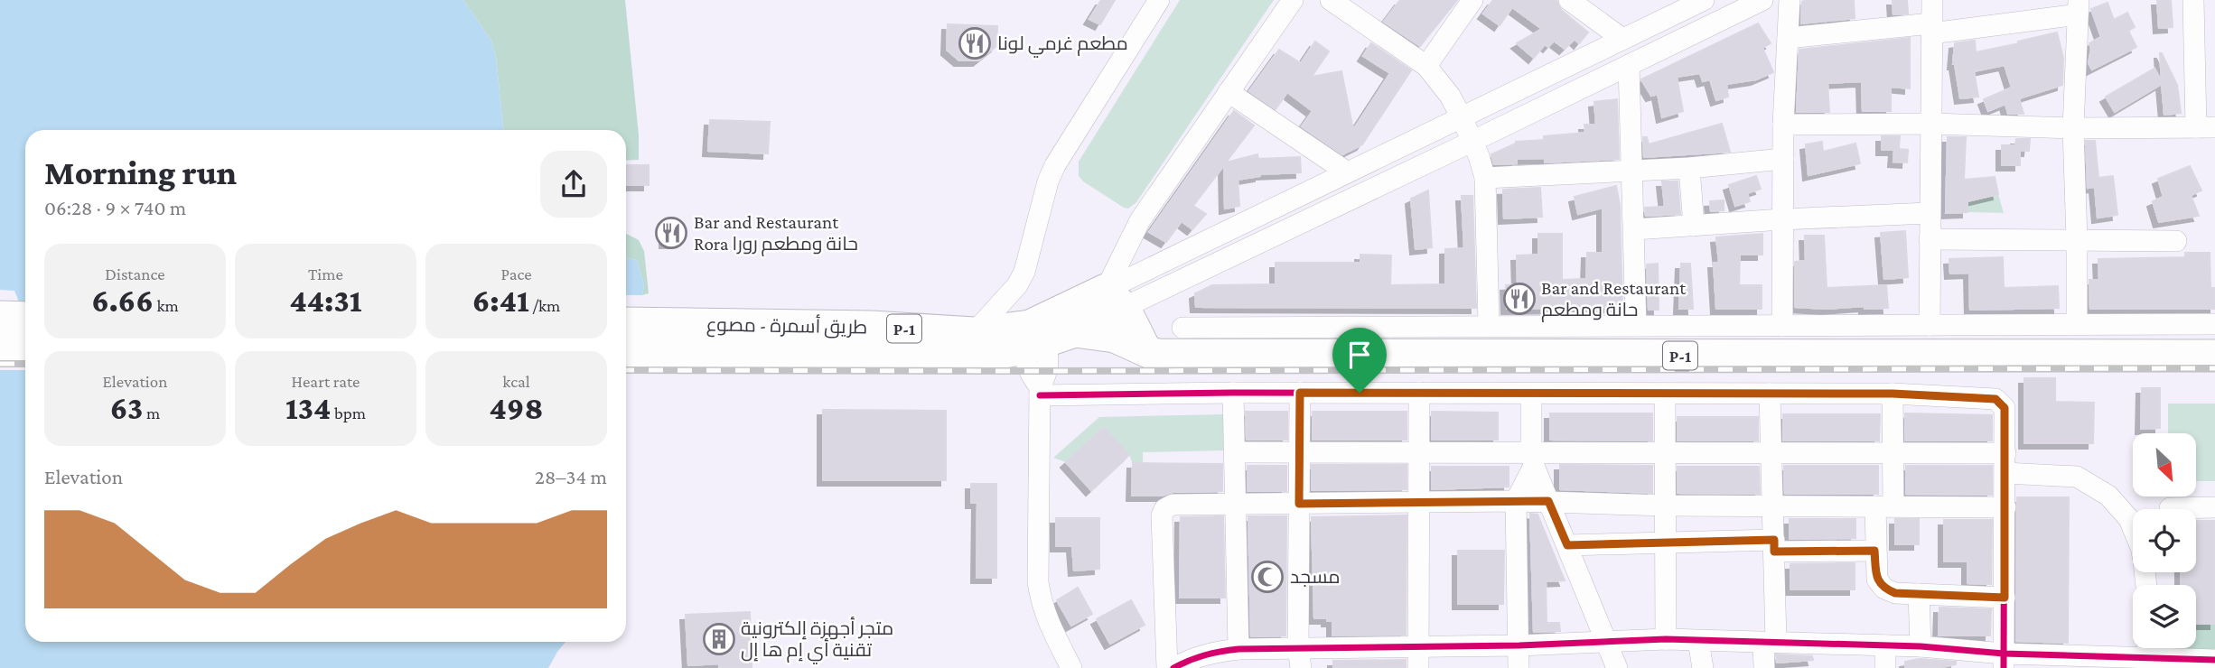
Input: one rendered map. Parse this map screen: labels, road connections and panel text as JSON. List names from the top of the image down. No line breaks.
{"streets":{"highway":["طريق أسمرة - مصوع","P-1"]},"crossings":[["طريق أسمرة - مصوع","P-1"]],"places":{"restaurant":["مطعم غرمي لونا","Bar and Restaurant Rora حانة ومطعم رورا","Bar and Restaurant حانة ومطعم"],"mosque":["مسجد"],"building":["متجر أجهزة إلكترونية تقنية أي إم ها إل"]},"north":"bottom right","page":{"heading":["Morning run","06:28 · 9 × 740 m"],"stats":[["Distance","6.66 km"],["Time","44:31"],["Pace","6:41 /km"],["Elevation","63 m"],["Heart rate","134 bpm"],["kcal","498"]],"chart":["Elevation","28–34 m"]}}
